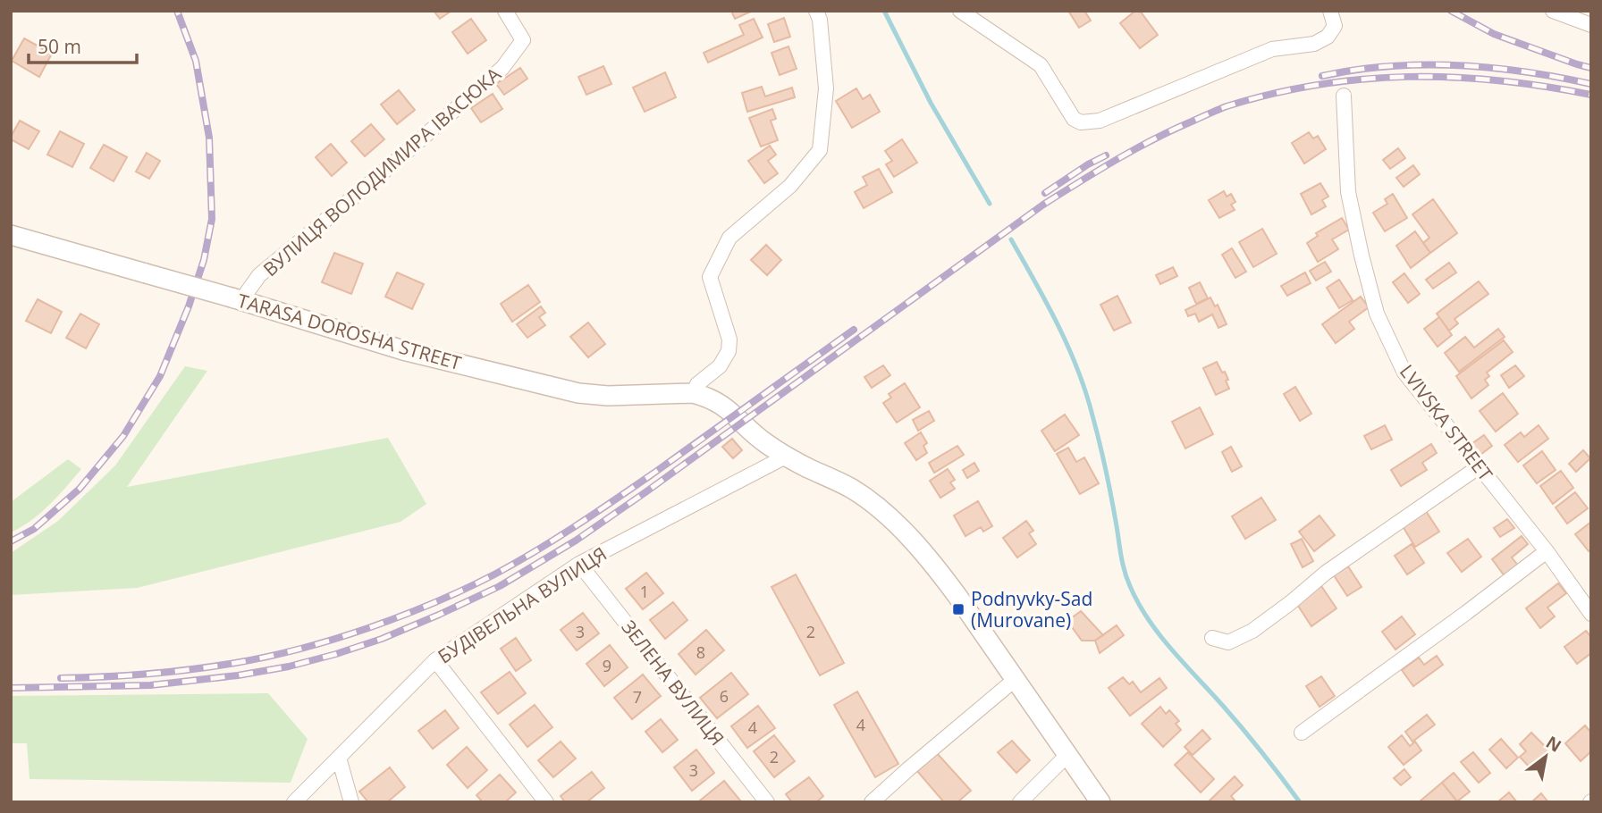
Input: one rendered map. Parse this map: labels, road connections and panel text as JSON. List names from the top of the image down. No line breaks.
{"streets":{"street":["ВУЛИЦЯ ВОЛОДИМИРА ІВАСЮКА","TARASA DOROSHA STREET","LVIVSKA STREET","БУДІВЕЛЬНА ВУЛИЦЯ","ЗЕЛЕНА ВУЛИЦЯ"]},"crossings":[["ВУЛИЦЯ ВОЛОДИМИРА ІВАСЮКА","TARASA DOROSHA STREET"],["БУДІВЕЛЬНА ВУЛИЦЯ","ЗЕЛЕНА ВУЛИЦЯ"]],"places":{"transit":["Podnyvky-Sad (Murovane)"]},"house_numbers":["1","3","2","8","9","6","7","4","4","2","3"],"scale_bar":"50 m","north":"top right"}
